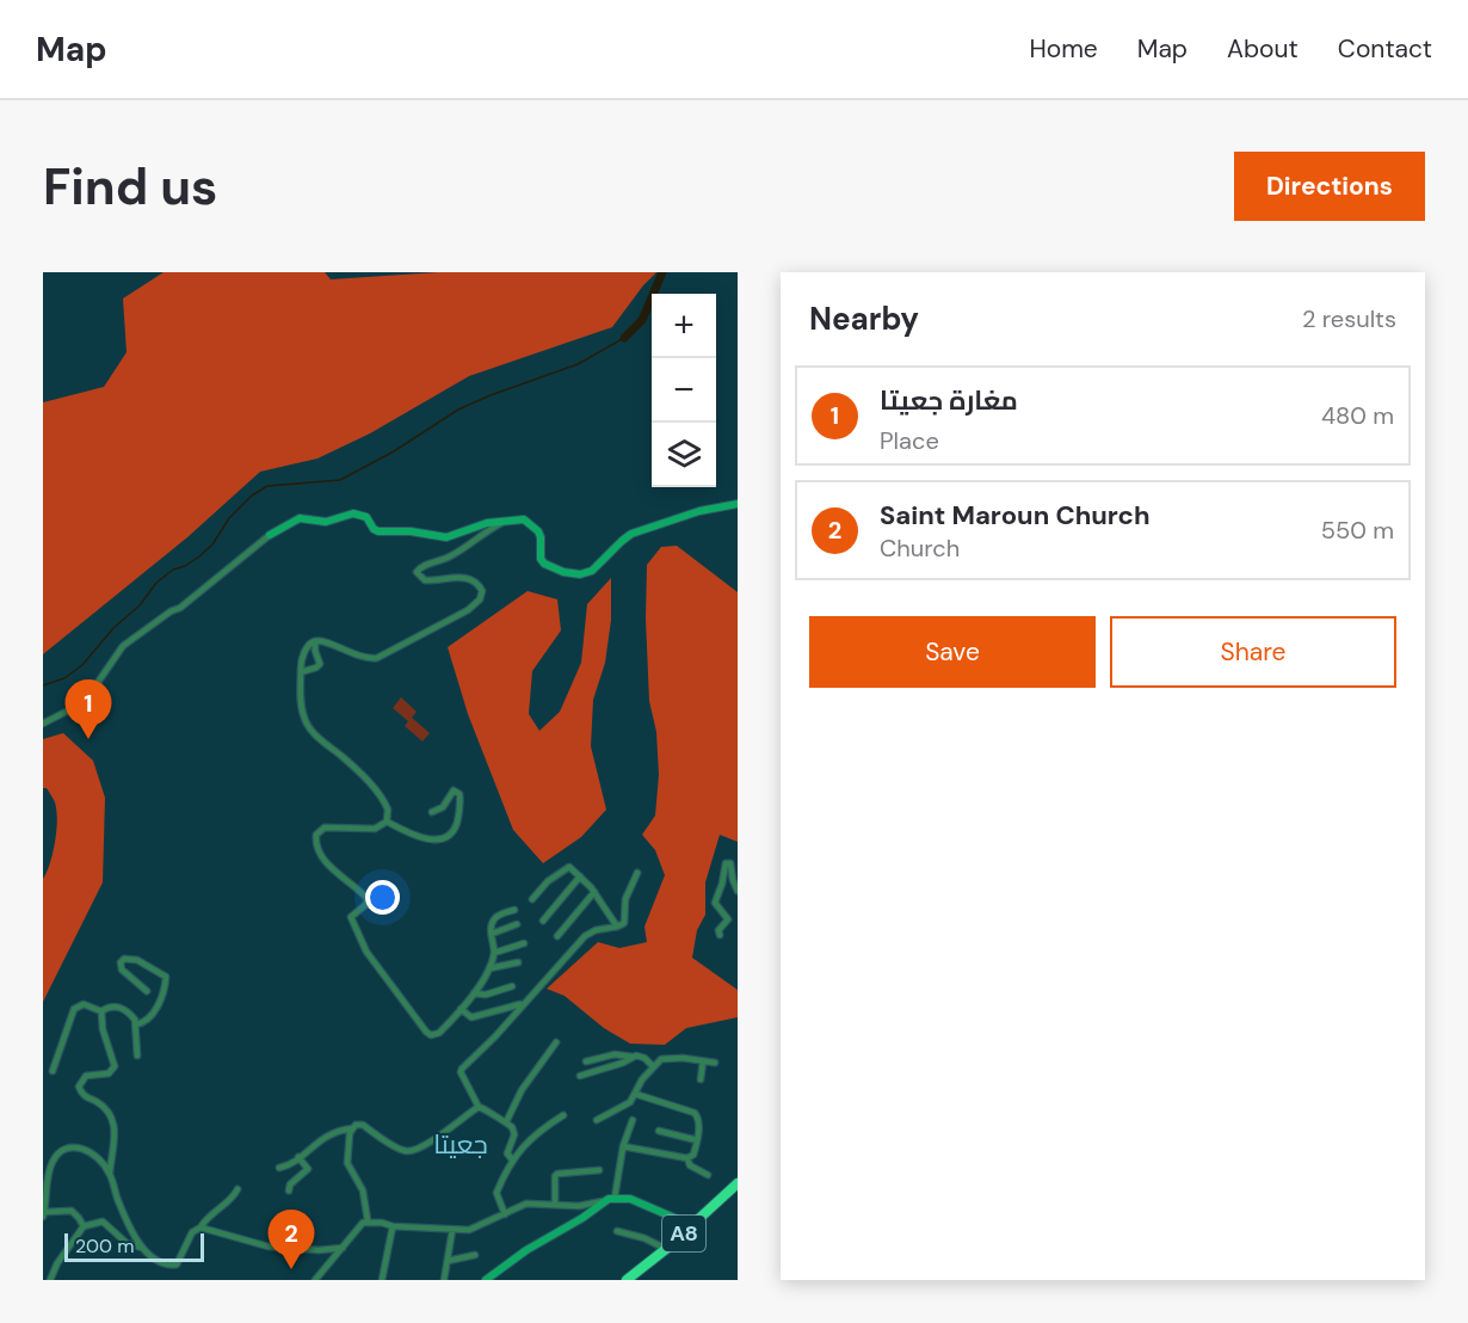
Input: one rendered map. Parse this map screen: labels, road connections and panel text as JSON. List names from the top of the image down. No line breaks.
{"streets":{"highway":["A8"]},"districts":["جعيتا"],"scale_bar":"200 m","page":{"header":"Map","nav":["Home","Map","About","Contact"],"buttons":["Directions",["Save","Share"]],"title":"Find us","heading":["Nearby","2 results"],"map_buttons":["+","−"],"list":[{"mark":"1","name":"مغارة جعيتا","note":"Place","value":"480 m"},{"mark":"2","name":"Saint Maroun Church","note":"Church","value":"550 m"}],"pins":["1","2"],"scale":"200 m"}}
